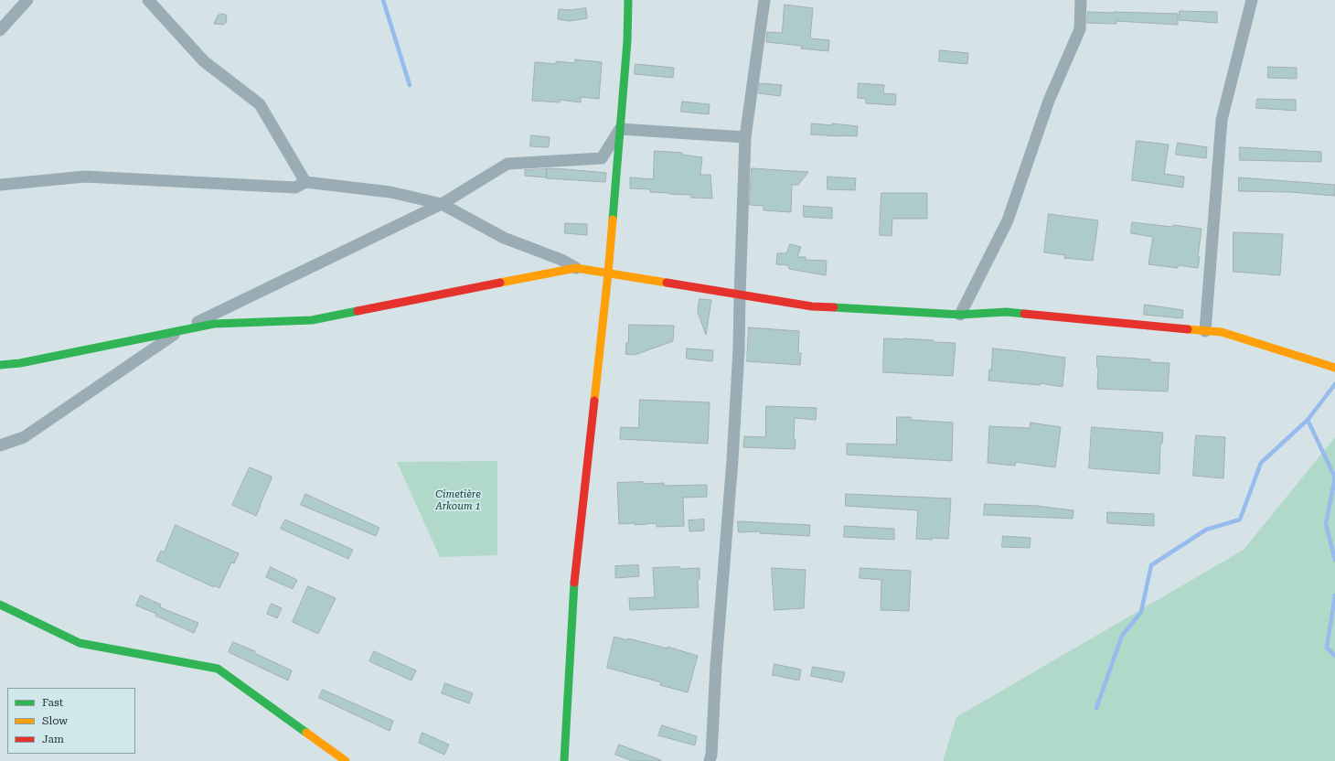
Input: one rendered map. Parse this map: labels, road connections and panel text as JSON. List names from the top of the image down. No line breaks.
{"parks":["Cimetière Arkoum 1"],"legend":["Fast","Slow","Jam"]}
